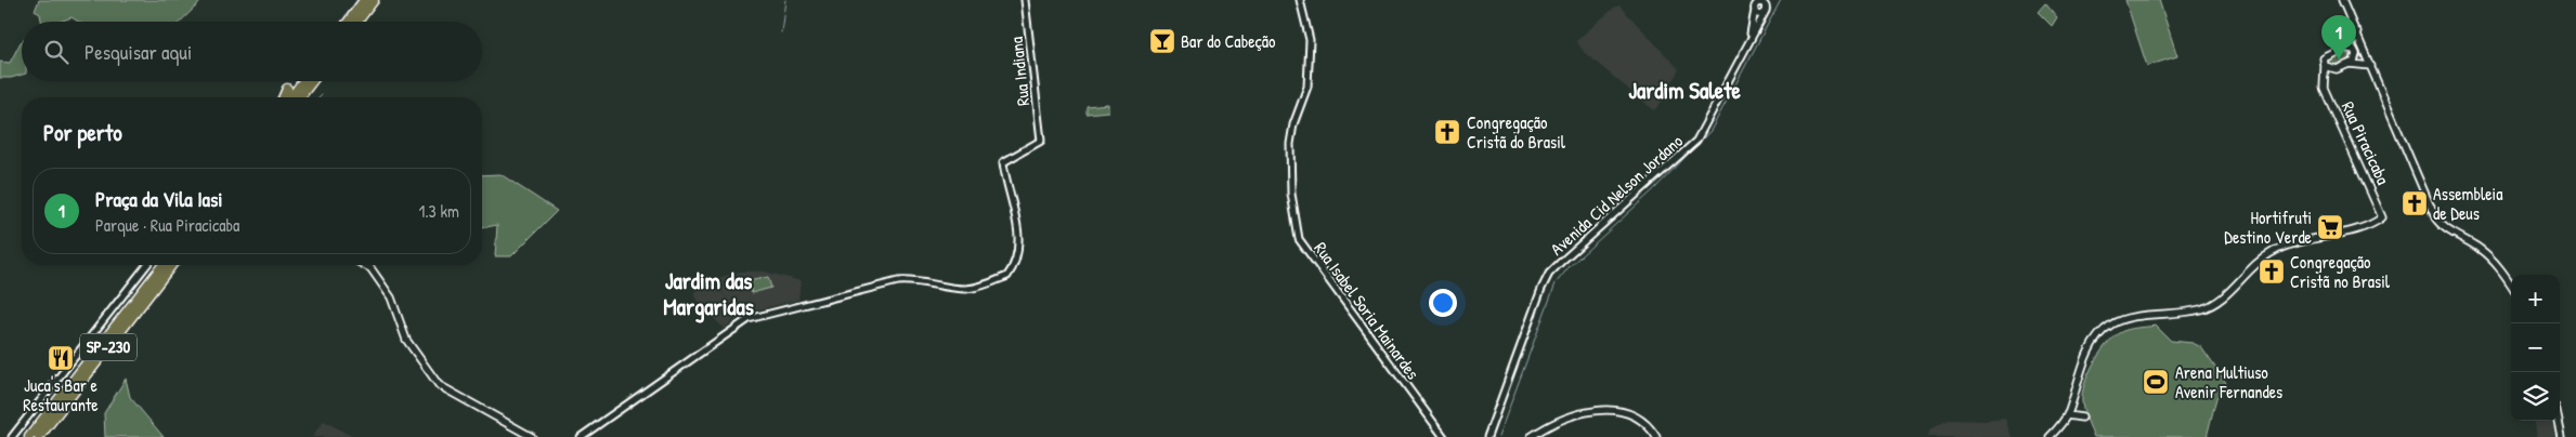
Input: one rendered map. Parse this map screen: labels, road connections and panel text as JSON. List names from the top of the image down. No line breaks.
{"streets":{"highway":["SP-230"],"main road":["Rua Piracicaba"],"street":["Rua Indiana","Avenida Cid Nelson Jordano","Rua Isabel Soria Mainardes"]},"districts":["Jardim Salete","Jardim das Margaridas"],"places":{"bar":["Bar do Cabeção"],"church":["Congregação Cristã do Brasil","Assembleia de Deus","Congregação Cristã no Brasil"],"supermarket":["Hortifruti Destino Verde"],"restaurant":["Juca's Bar e Restaurante"],"sports":["Arena Multiuso Avenir Fernandes"]},"page":{"pins":"1","search":"Pesquisar aqui","heading":"Por perto","list":[{"mark":"1","name":"Praça da Vila Iasi","note":"Parque · Rua Piracicaba","value":"1.3 km"}],"map_buttons":["+","−"]}}
